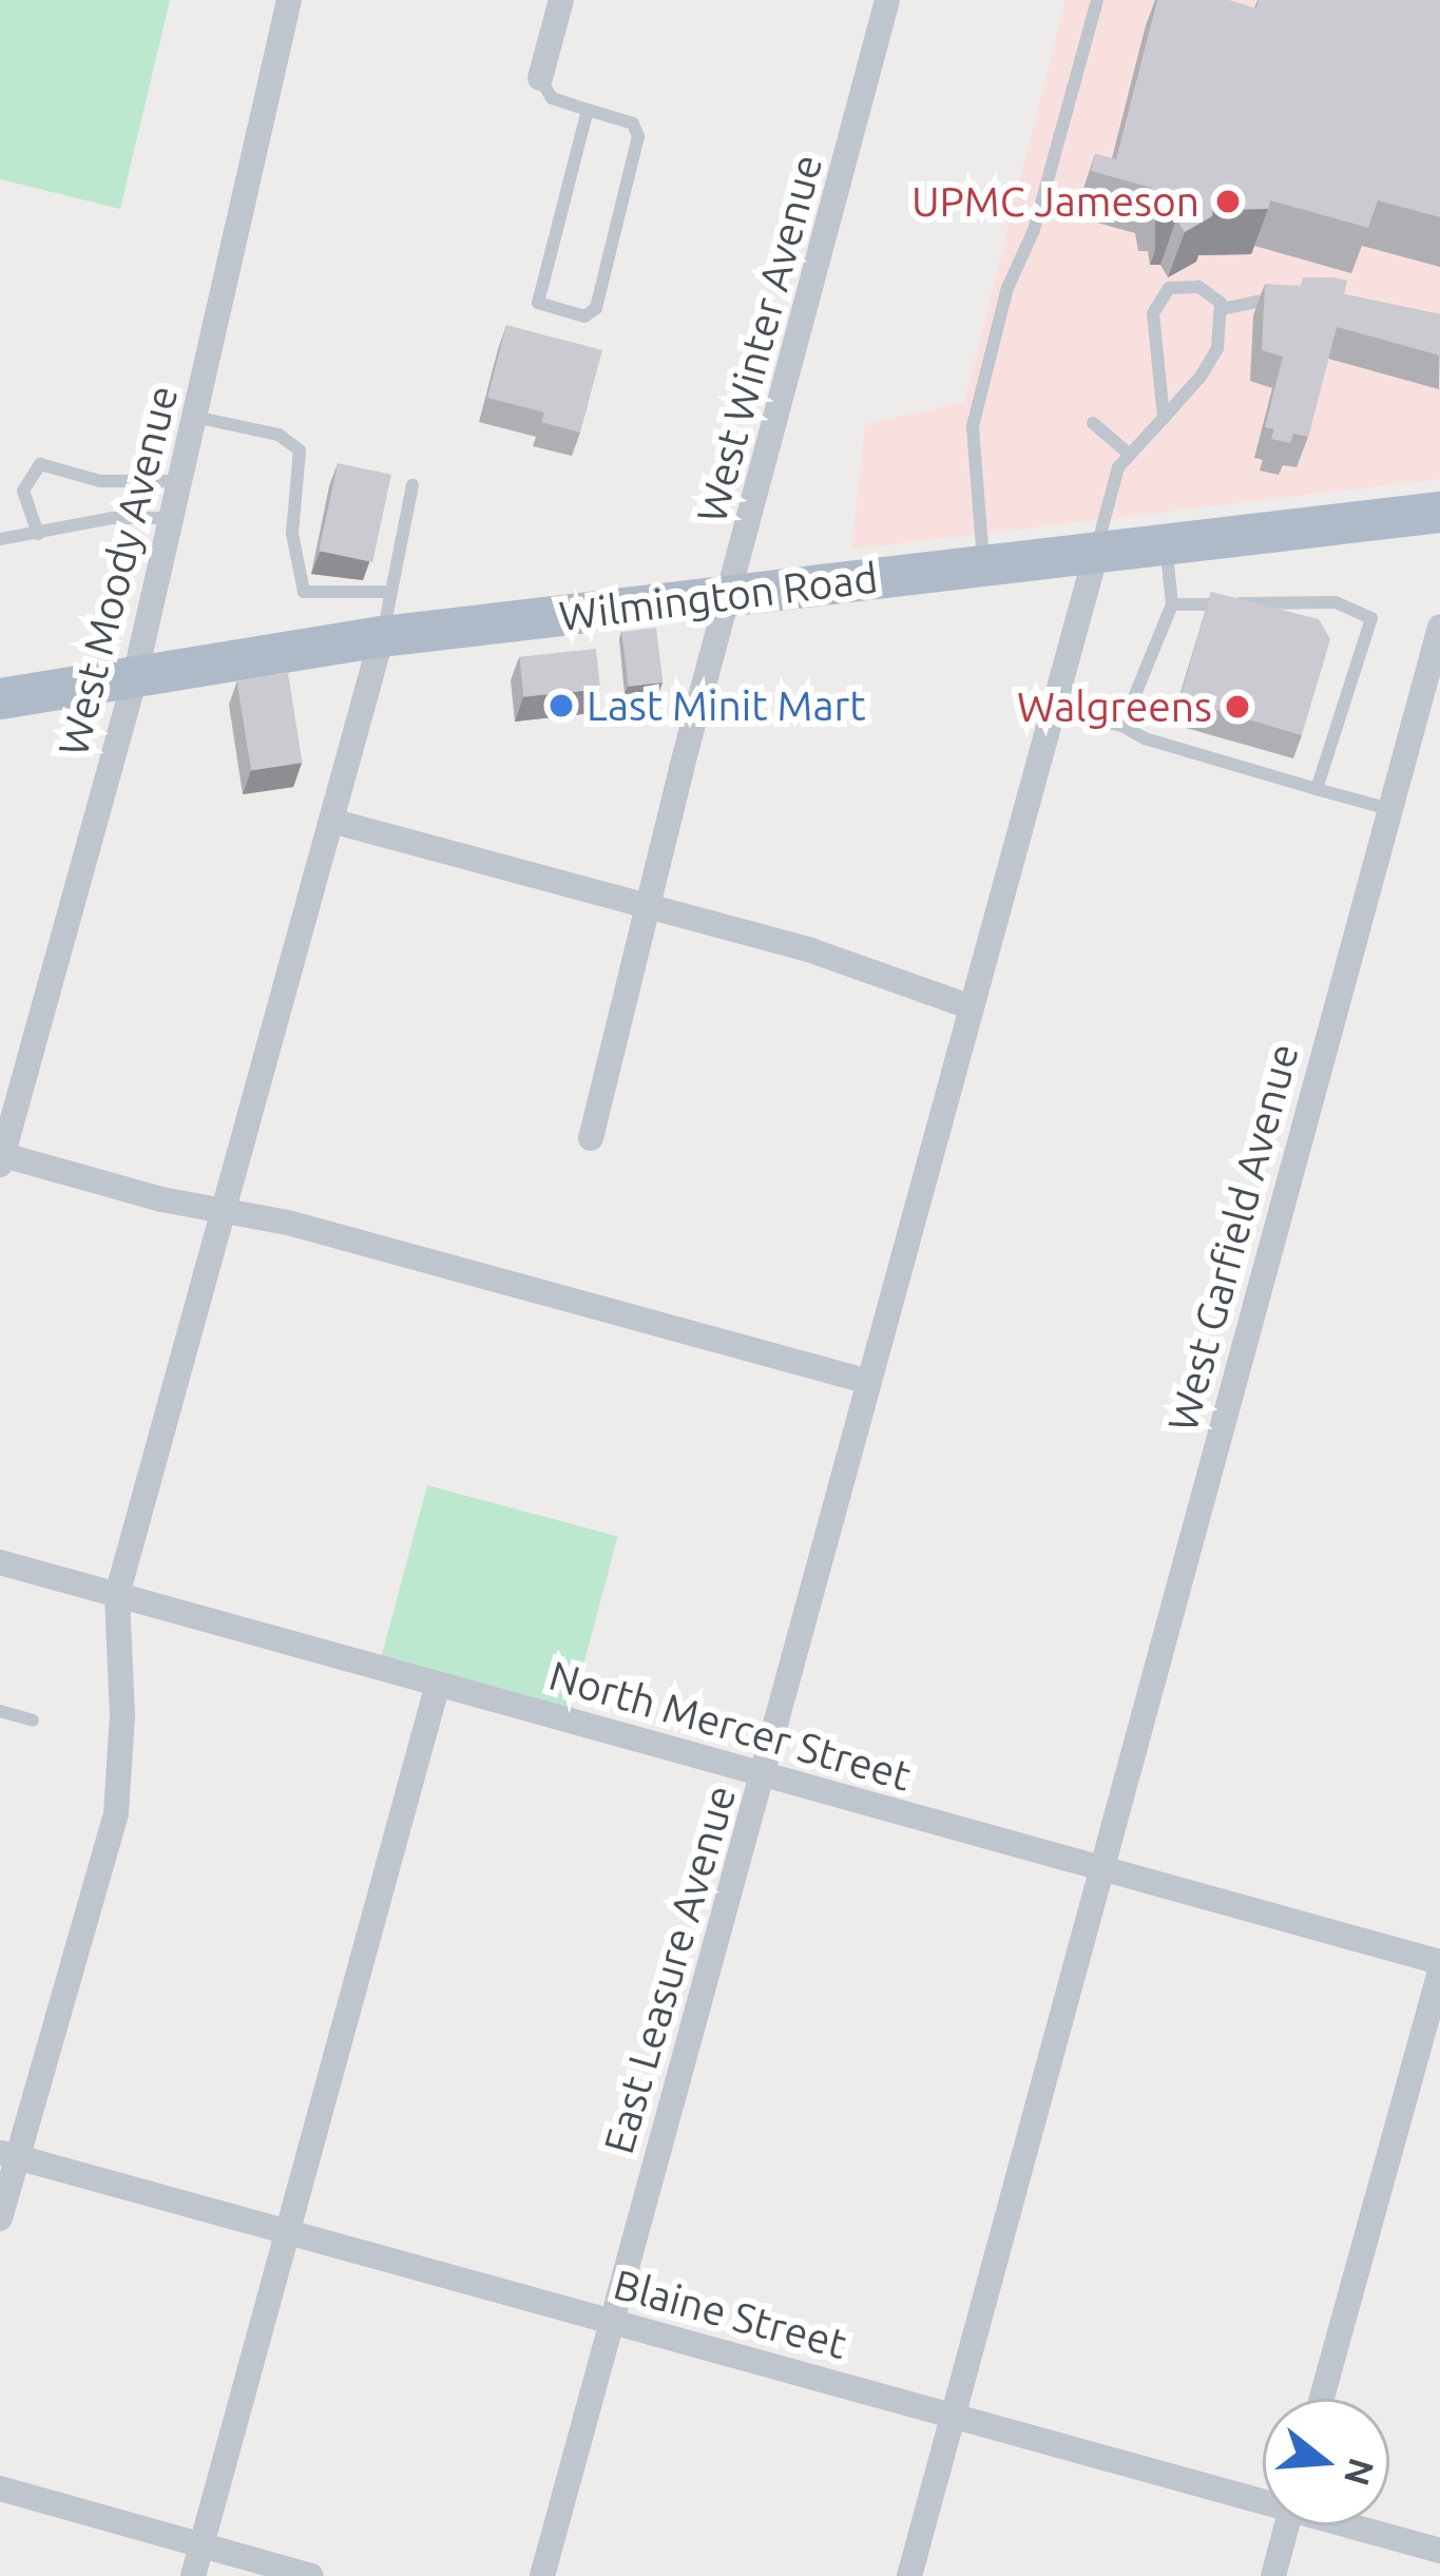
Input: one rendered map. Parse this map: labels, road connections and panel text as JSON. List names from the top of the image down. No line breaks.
{"streets":{"main road":["Wilmington Road"],"street":["West Winter Avenue","West Moody Avenue","West Garfield Avenue","North Mercer Street","East Leasure Avenue","Blaine Street"]},"crossings":[["West Winter Avenue","Wilmington Road"],["West Moody Avenue","Wilmington Road"],["Wilmington Road","East Leasure Avenue"],["West Garfield Avenue","North Mercer Street"],["West Garfield Avenue","Blaine Street"],["North Mercer Street","East Leasure Avenue"],["East Leasure Avenue","Blaine Street"]],"places":["UPMC Jameson","Last Minit Mart","Walgreens"],"north":"right"}
